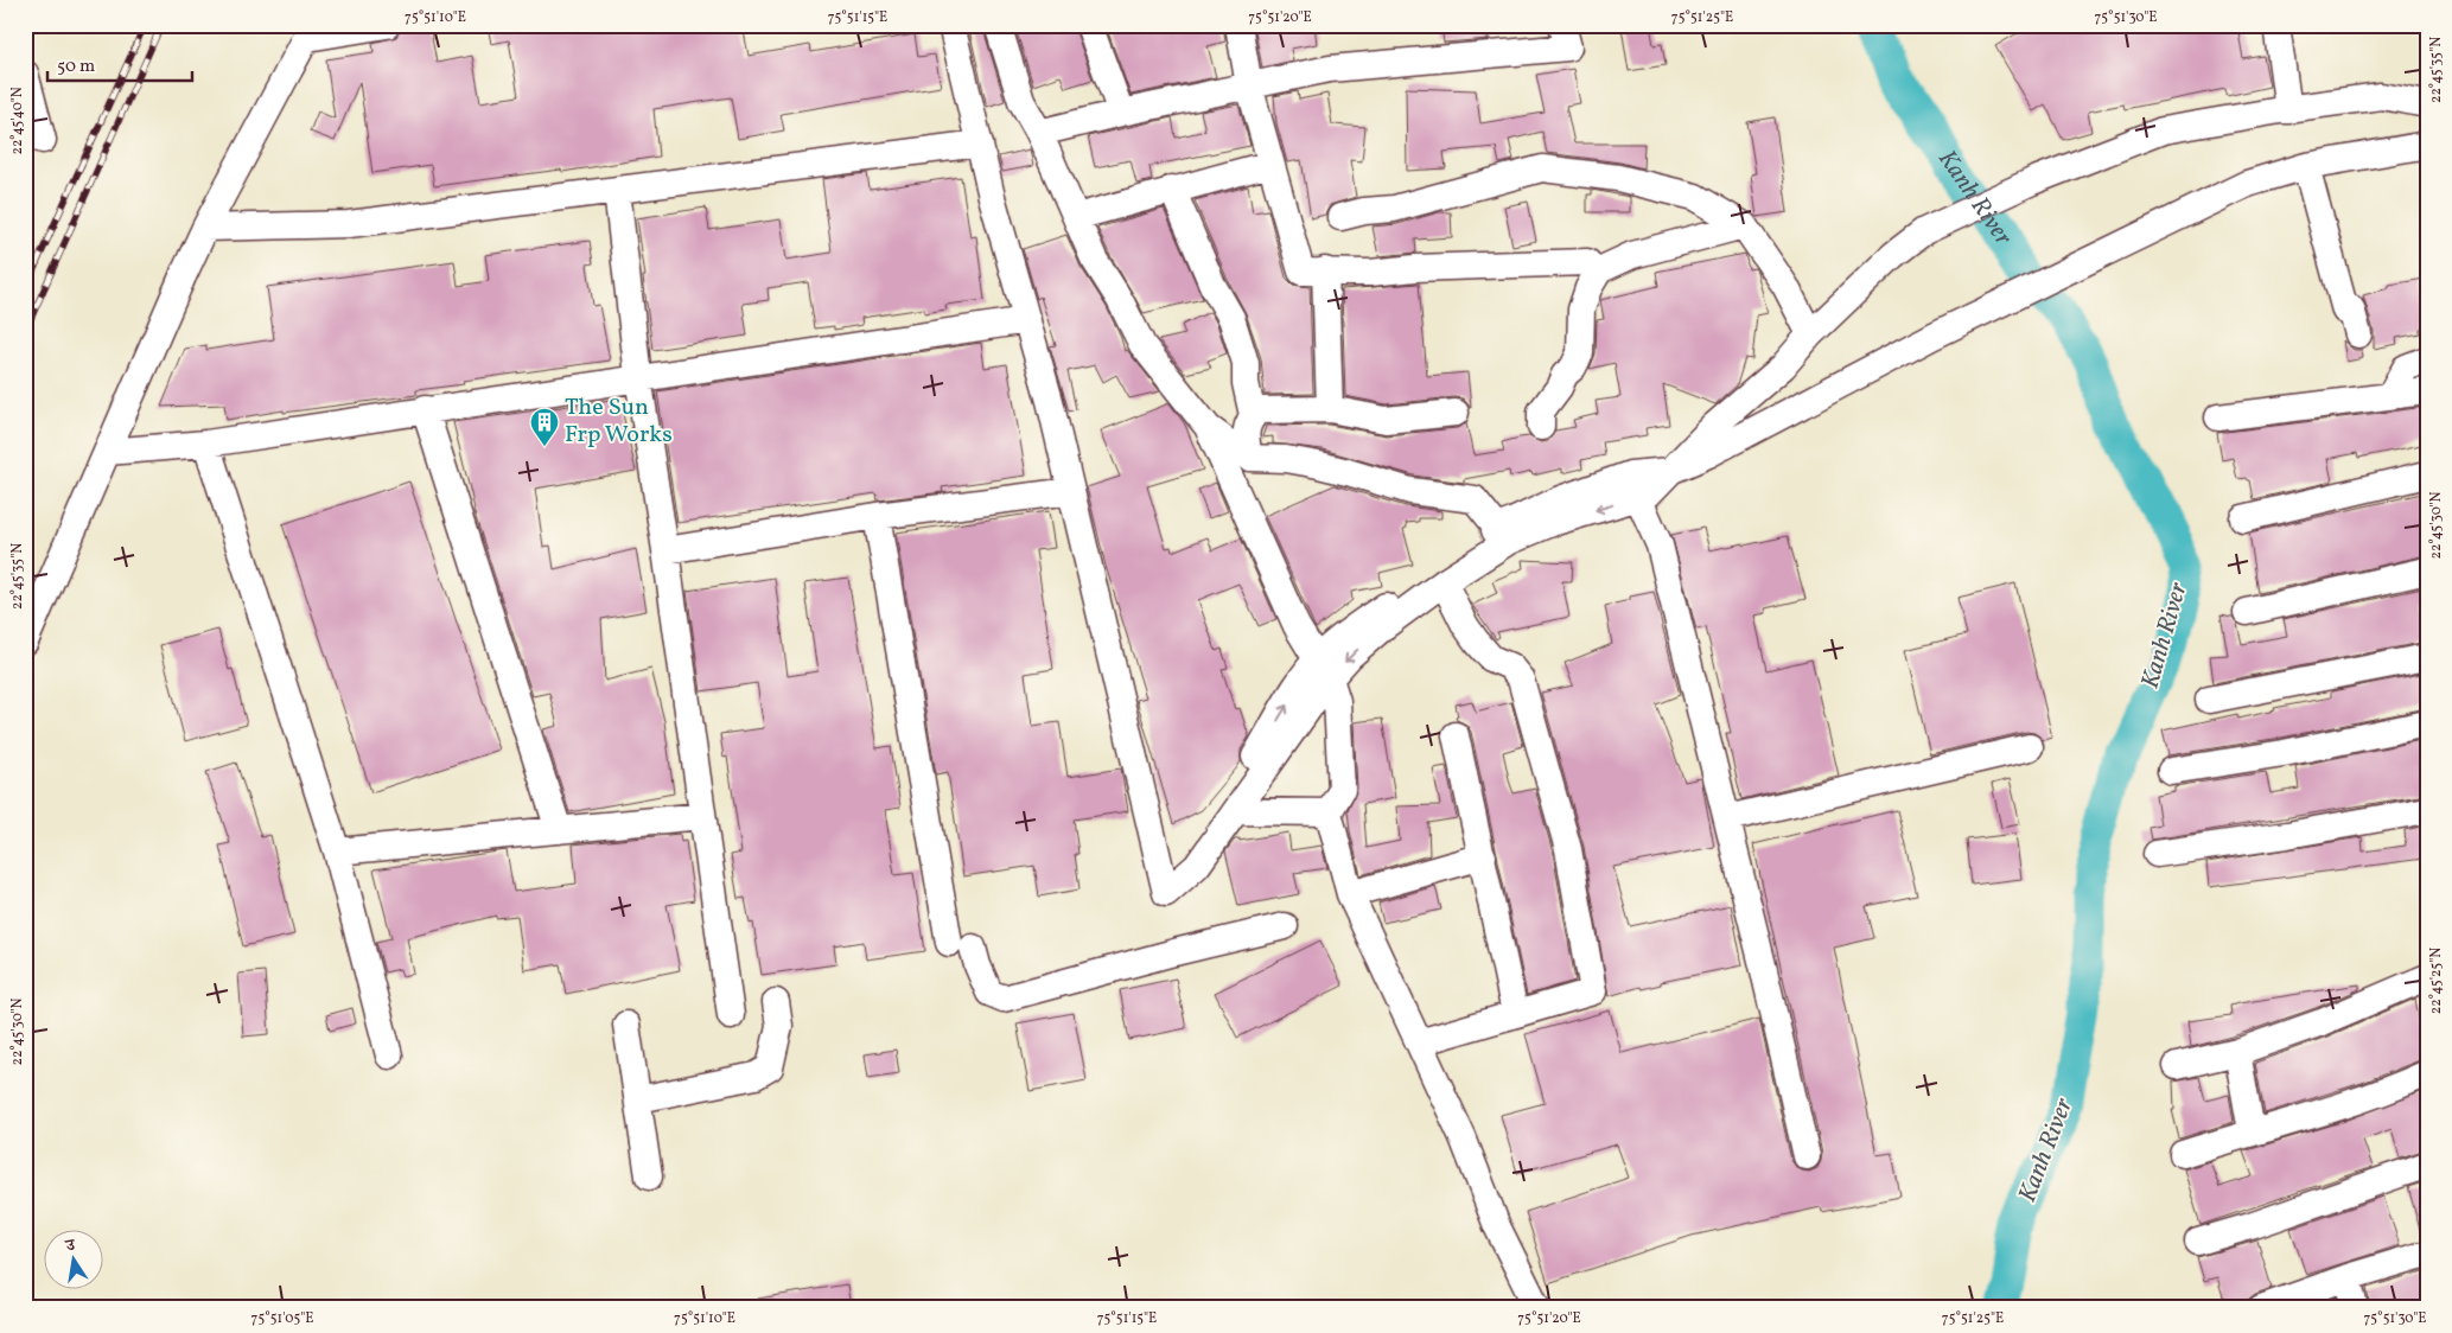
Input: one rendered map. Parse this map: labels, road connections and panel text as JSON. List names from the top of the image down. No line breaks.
{"water":["Kanh River"],"places":{"building":["The Sun Frp Works"]},"scale_bar":"50 m","north":"top","coordinates":["75°51'10\"E","75°51'15\"E","75°51'20\"E","75°51'25\"E","75°51'30\"E","22°45'35\"N","22°45'40\"N","22°45'30\"N","22°45'25\"N","75°51'05\"E"]}
